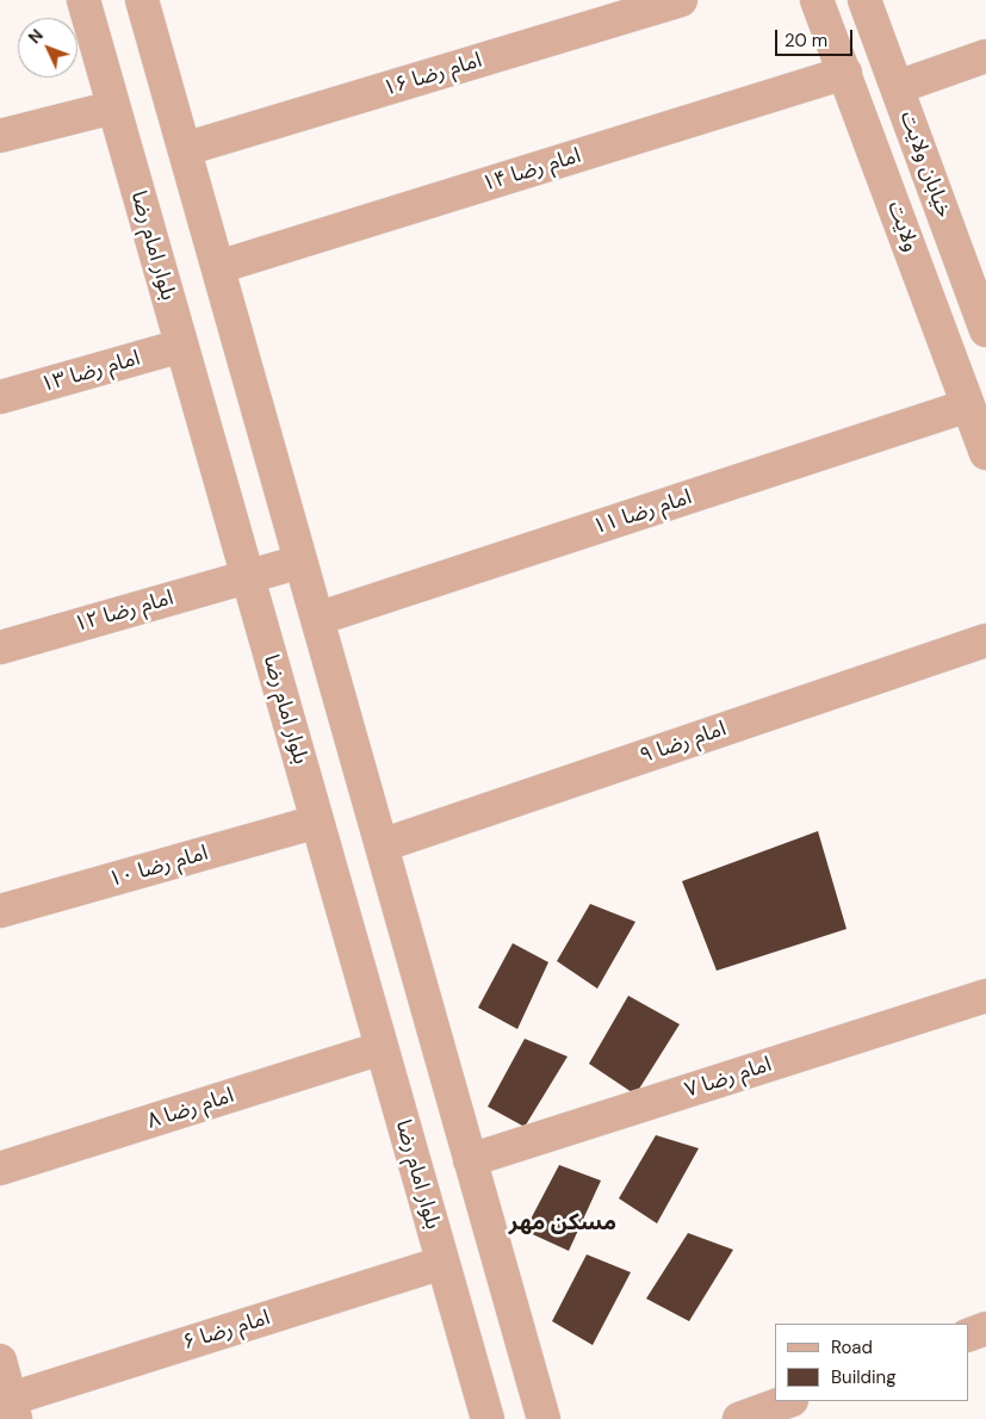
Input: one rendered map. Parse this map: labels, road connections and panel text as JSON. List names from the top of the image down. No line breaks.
{"streets":{"street":["امام رضا ۱۶","خیابان ولایت","امام رضا ۱۴","ولایت","بلوار امام رضا","امام رضا ۱۳","امام رضا ۱۱","امام رضا ۱۲","امام رضا ۹","امام رضا ۱۰","امام رضا ۷","امام رضا ۸","امام رضا ۶"]},"crossings":[["امام رضا ۱۴","ولایت"],["ولایت","امام رضا ۱۱"],["بلوار امام رضا","امام رضا ۱۳"],["بلوار امام رضا","امام رضا ۱۲"],["بلوار امام رضا","امام رضا ۱۰"],["بلوار امام رضا","امام رضا ۸"],["بلوار امام رضا","امام رضا ۶"]],"districts":["مسکن مهر"],"legend":["Road","Building"],"scale_bar":"20 m","north":"top left"}
